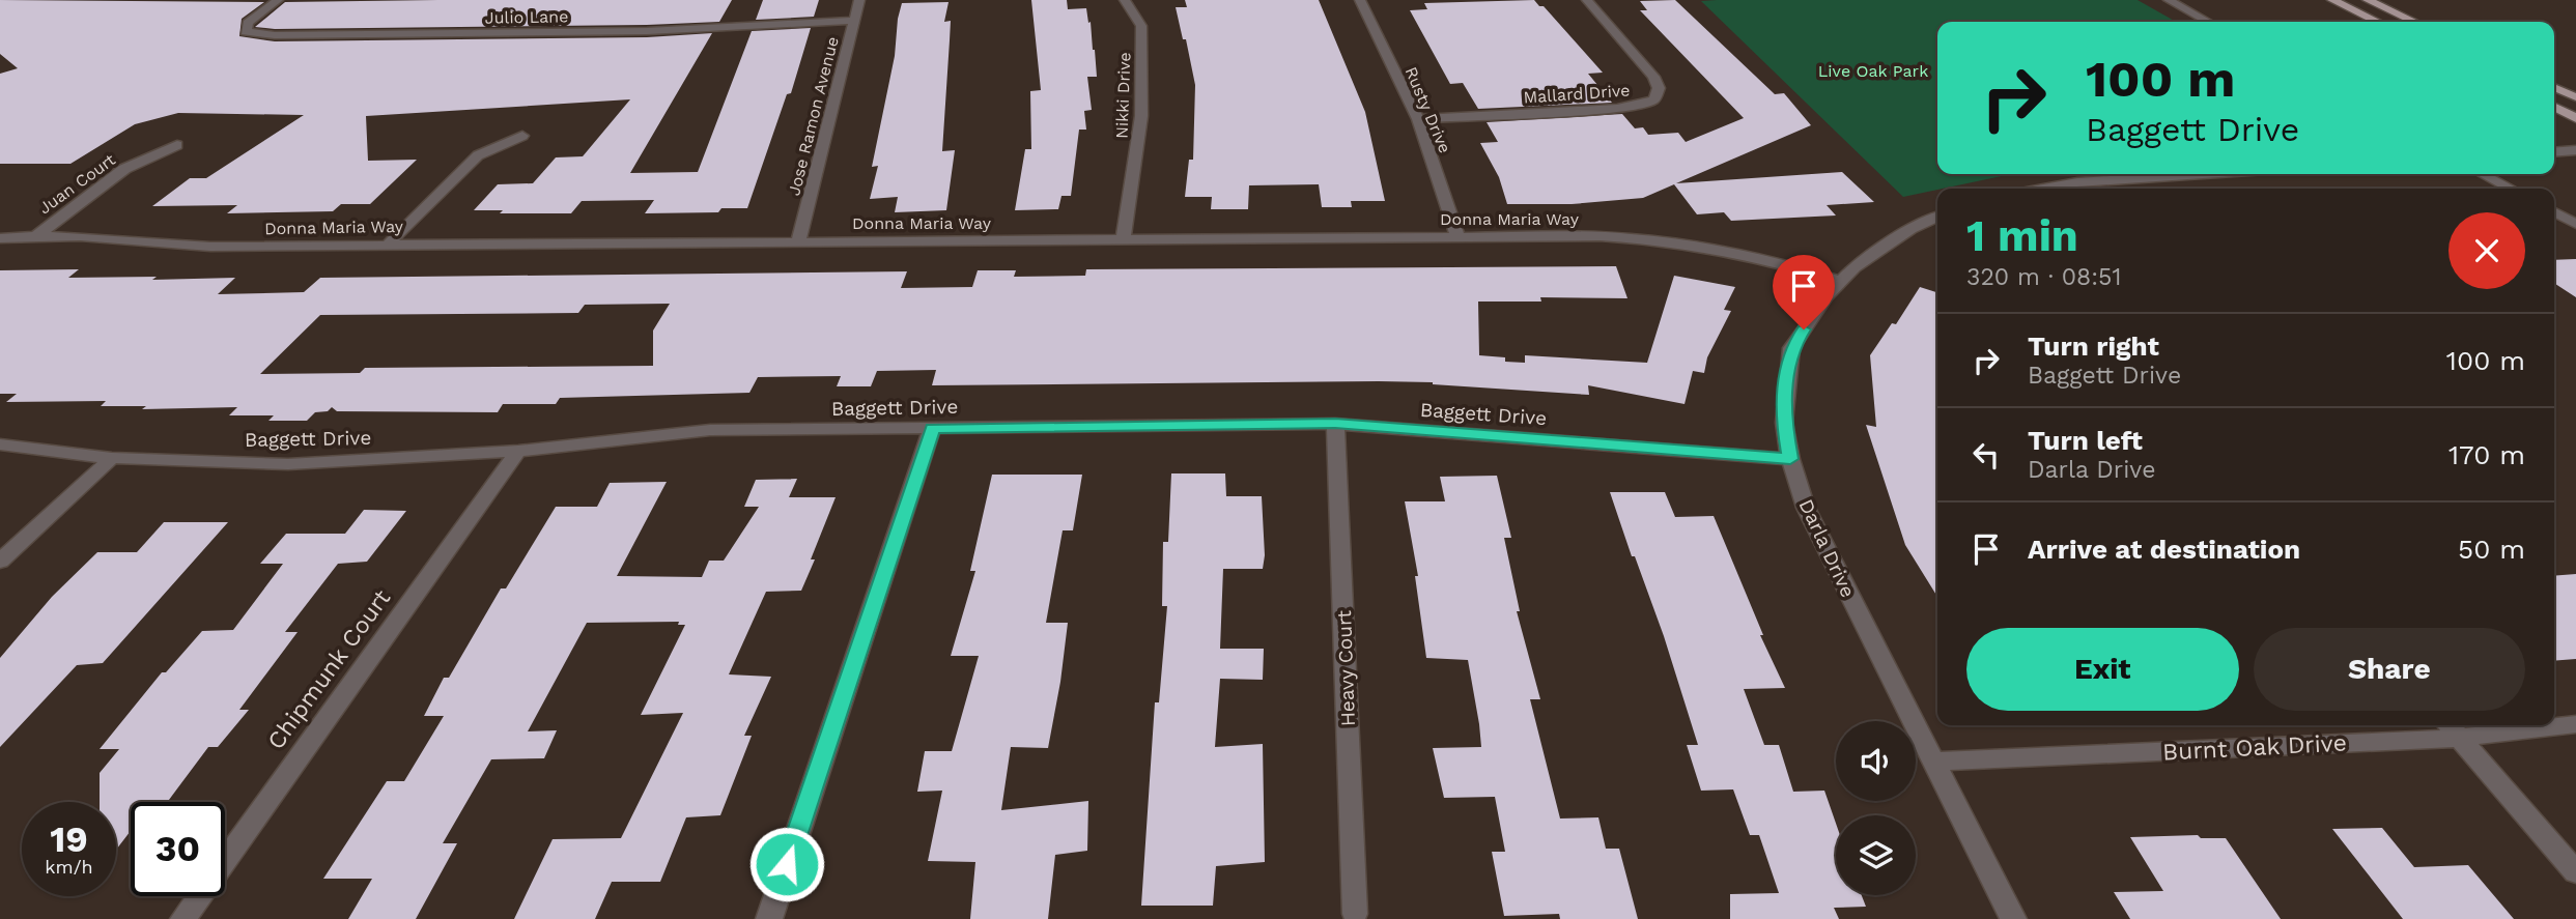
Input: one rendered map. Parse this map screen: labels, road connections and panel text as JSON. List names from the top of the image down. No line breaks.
{"streets":{"street":["Julio Lane","Mallard Drive","Nikki Drive","Rusty Drive","Jose Ramon Avenue","Juan Court","Donna Maria Way","Baggett Drive","Darla Drive","Heavy Court","Chipmunk Court","Burnt Oak Drive"]},"crossings":[["Julio Lane","Jose Ramon Avenue"],["Mallard Drive","Rusty Drive"],["Nikki Drive","Donna Maria Way"],["Rusty Drive","Donna Maria Way"],["Jose Ramon Avenue","Donna Maria Way"],["Juan Court","Donna Maria Way"],["Donna Maria Way","Darla Drive"],["Baggett Drive","Darla Drive"],["Baggett Drive","Heavy Court"],["Baggett Drive","Chipmunk Court"],["Darla Drive","Burnt Oak Drive"]],"parks":["Live Oak Park"],"page":{"turn":["100 m","Baggett Drive"],"heading":["1 min","320 m · 08:51"],"list":[{"name":"Turn right","note":"Baggett Drive","value":"100 m"},{"name":"Turn left","note":"Darla Drive","value":"170 m"},{"name":"Arrive at destination","value":"50 m"}],"buttons":["Exit","Share"],"speed":"19 km/h","limit":"30"}}
